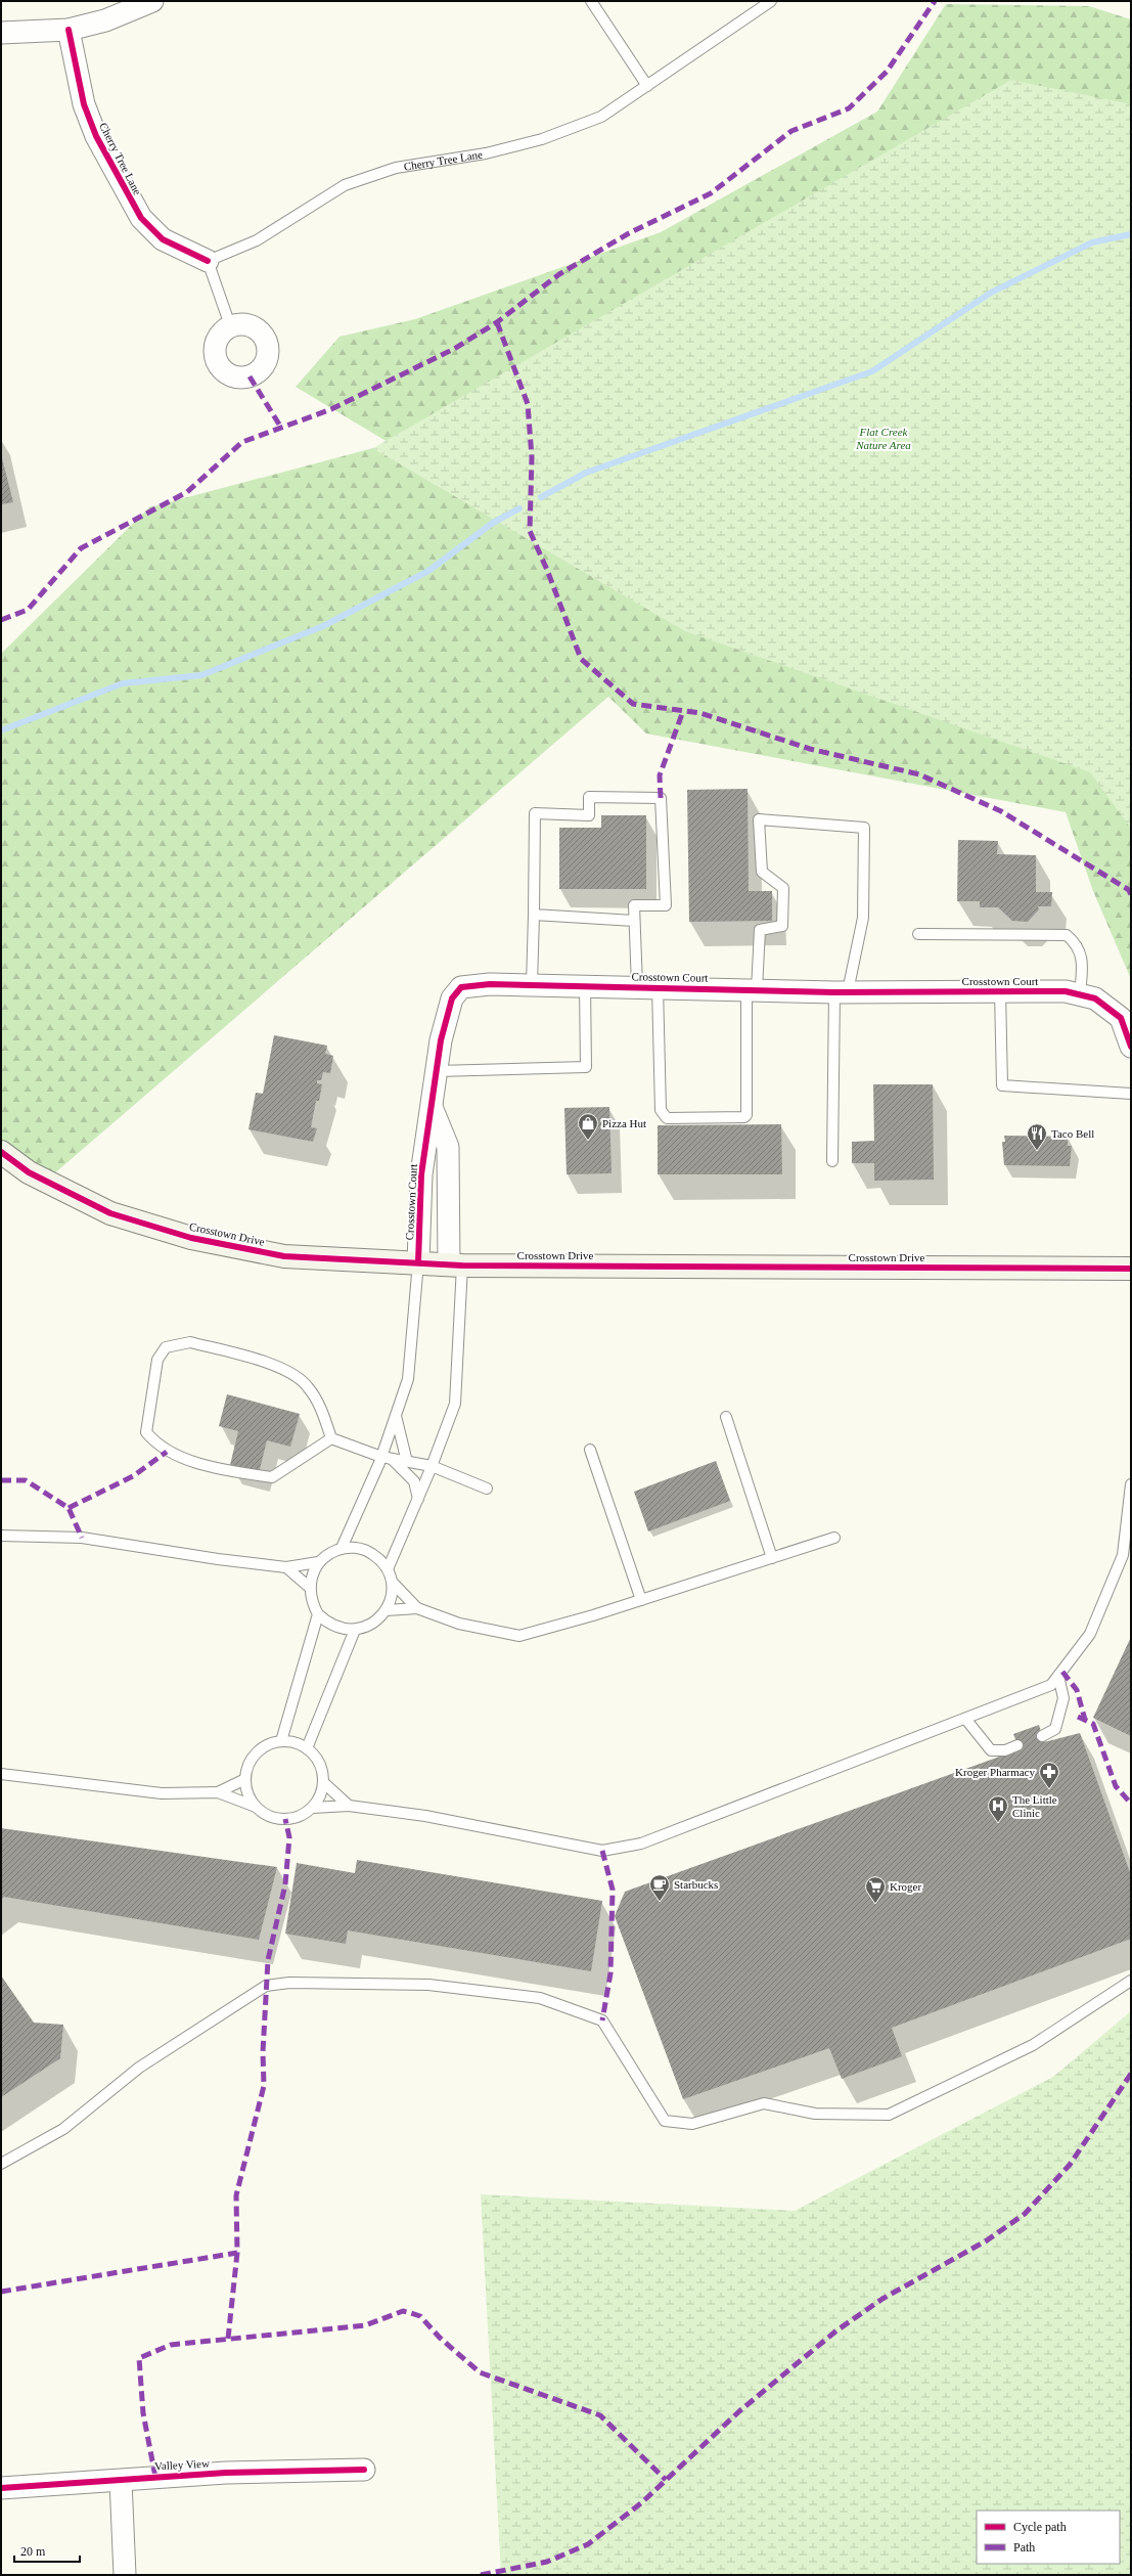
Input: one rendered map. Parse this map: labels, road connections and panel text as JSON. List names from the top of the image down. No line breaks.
{"streets":{"street":["Cherry Tree Lane","Crosstown Court","Crosstown Drive","Valley View"]},"crossings":[["Crosstown Court","Crosstown Drive"]],"parks":["Flat Creek Nature Area"],"places":{"shop":["Pizza Hut"],"restaurant":["Taco Bell"],"pharmacy":["Kroger Pharmacy"],"hospital":["The Little Clinic"],"cafe":["Starbucks"],"supermarket":["Kroger"]},"legend":["Cycle path","Path"],"scale_bar":"20 m"}
